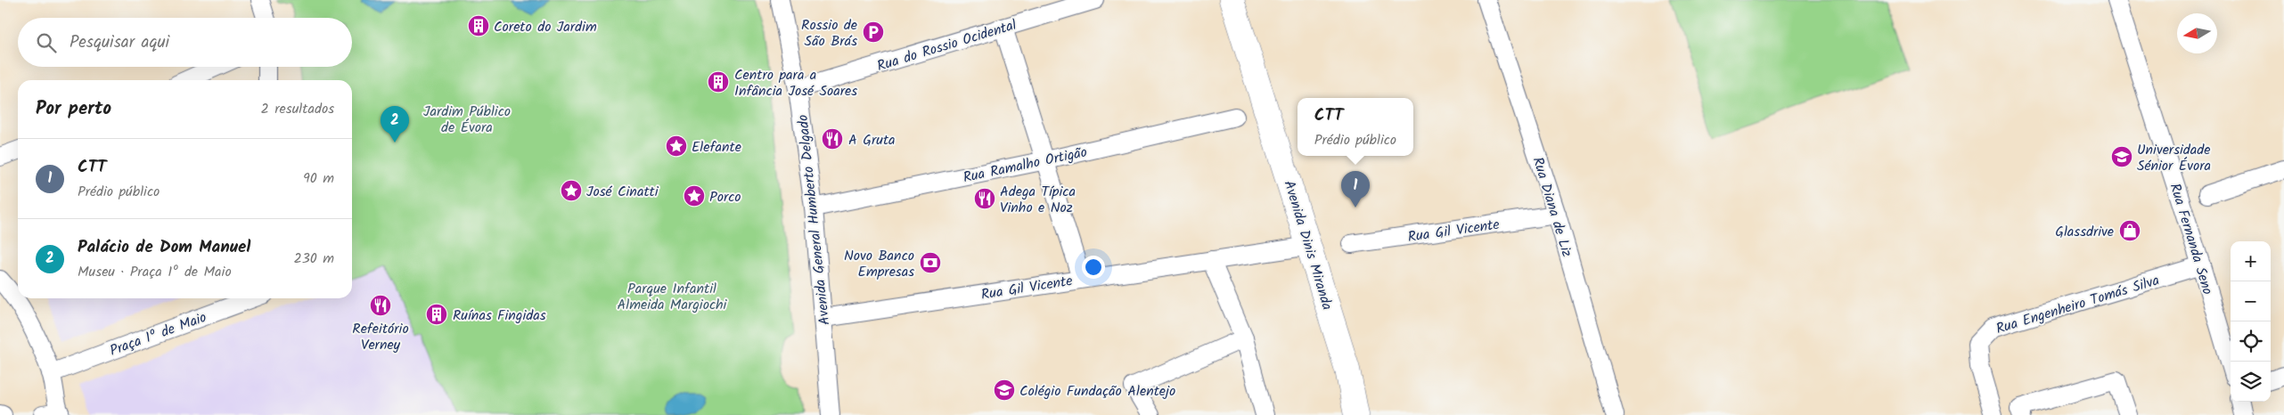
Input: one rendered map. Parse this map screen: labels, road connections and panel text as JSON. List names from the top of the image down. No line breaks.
{"streets":{"main road":["Avenida Dinis Miranda"],"street":["Rua do Rossio Ocidental","Rua Ramalho Ortigão","Rua Diana de Liz","Avenida General Humberto Delgado","Rua Gil Vicente","Rua Fernanda Seno","Rua Engenheiro Tomás Silva","Praça 1º de Maio"]},"crossings":[["Rua do Rossio Ocidental","Avenida General Humberto Delgado"],["Rua Ramalho Ortigão","Avenida General Humberto Delgado"],["Rua Diana de Liz","Rua Gil Vicente"],["Avenida General Humberto Delgado","Rua Gil Vicente"],["Rua Gil Vicente","Avenida Dinis Miranda"],["Rua Fernanda Seno","Rua Engenheiro Tomás Silva"]],"parks":["Jardim Público de Évora","Parque Infantil Almeida Margiochi"],"places":{"building":["Coreto do Jardim","Centro para a Infância José Soares","Ruínas Fingidas"],"parking":["Rossio de São Brás"],"restaurant":["A Gruta","Adega Típica Vinho e Noz","Refeitório Verney"],"place":["Elefante","José Cinatti","Porco"],"school or university":["Universidade Sénior Évora","Colégio Fundação Alentejo"],"shop":["Glassdrive"],"bank":["Novo Banco Empresas"]},"north":"left","page":{"search":"Pesquisar aqui","heading":["Por perto","2 resultados"],"popup":["CTT","Prédio público"],"pins":["2","1"],"list":[{"mark":"1","name":"CTT","note":"Prédio público","value":"90 m"},{"mark":"2","name":"Palácio de Dom Manuel","note":"Museu · Praça 1º de Maio","value":"230 m"}],"map_buttons":["+","−"]}}
